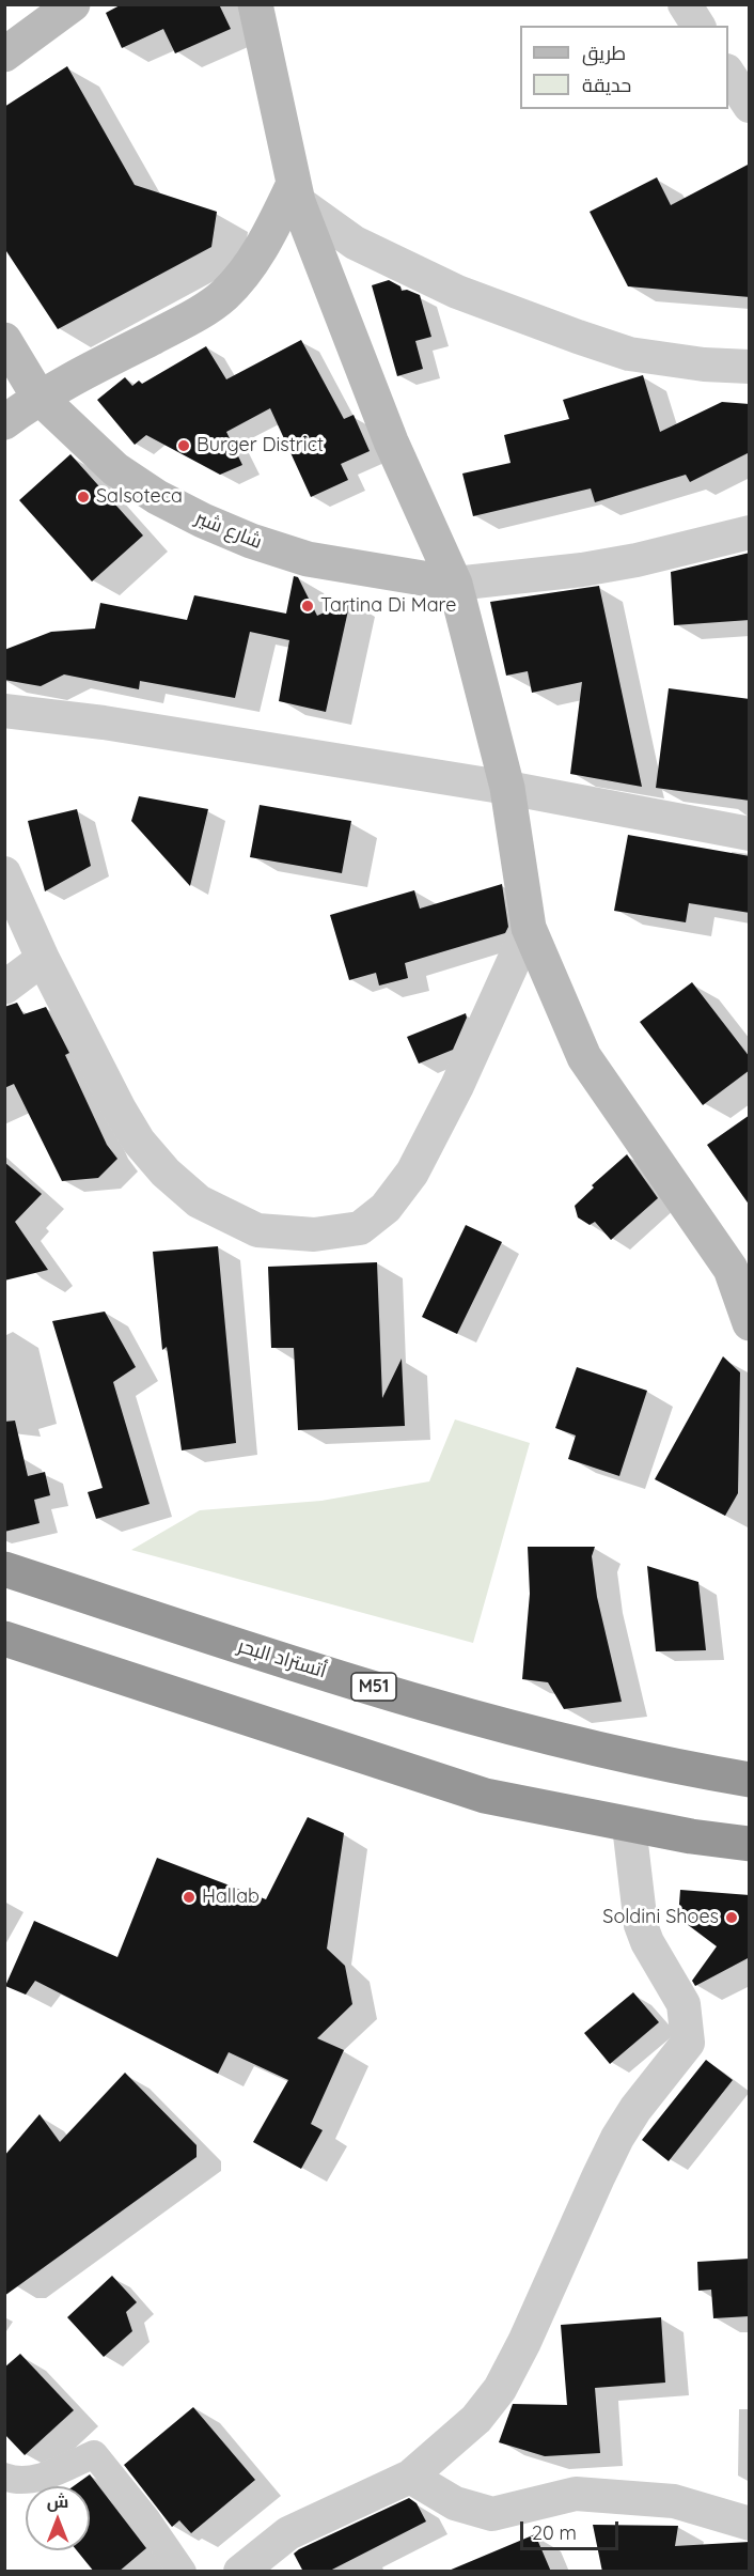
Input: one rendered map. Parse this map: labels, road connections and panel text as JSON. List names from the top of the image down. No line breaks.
{"streets":{"highway":["أتستراد البحر","M51"],"main road":["شارع شير"]},"places":["Burger District","Salsoteca","Tartina Di Mare","Hallab","Soldini Shoes"],"legend":["طريق","حديقة"],"scale_bar":"20 m","north":"top"}
